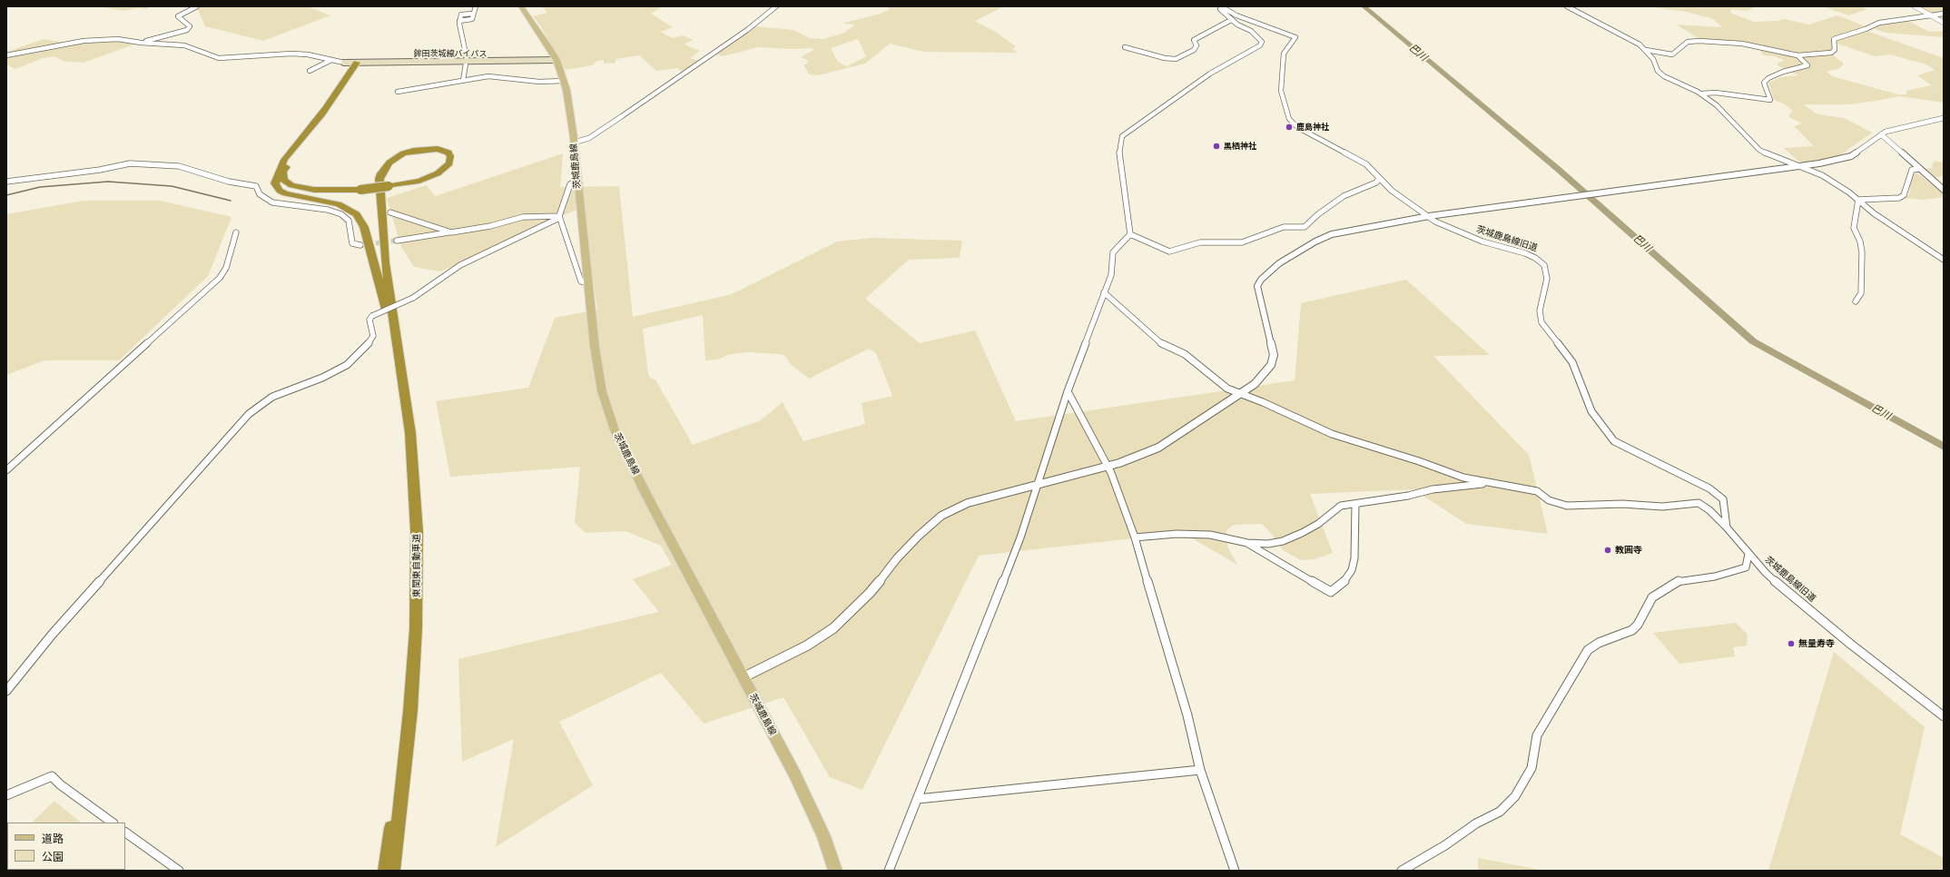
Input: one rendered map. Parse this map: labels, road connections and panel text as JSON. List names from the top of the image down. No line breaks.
{"streets":{"highway":["東関東自動車道"],"main road":["鉾田茨城線バイパス","茨城鹿島線"],"street":["茨城鹿島線旧道"]},"crossings":[["鉾田茨城線バイパス","茨城鹿島線"]],"water":["巴川"],"places":["鹿島神社","黒栖神社","教圓寺","無量寿寺"],"legend":["道路","公園"]}
